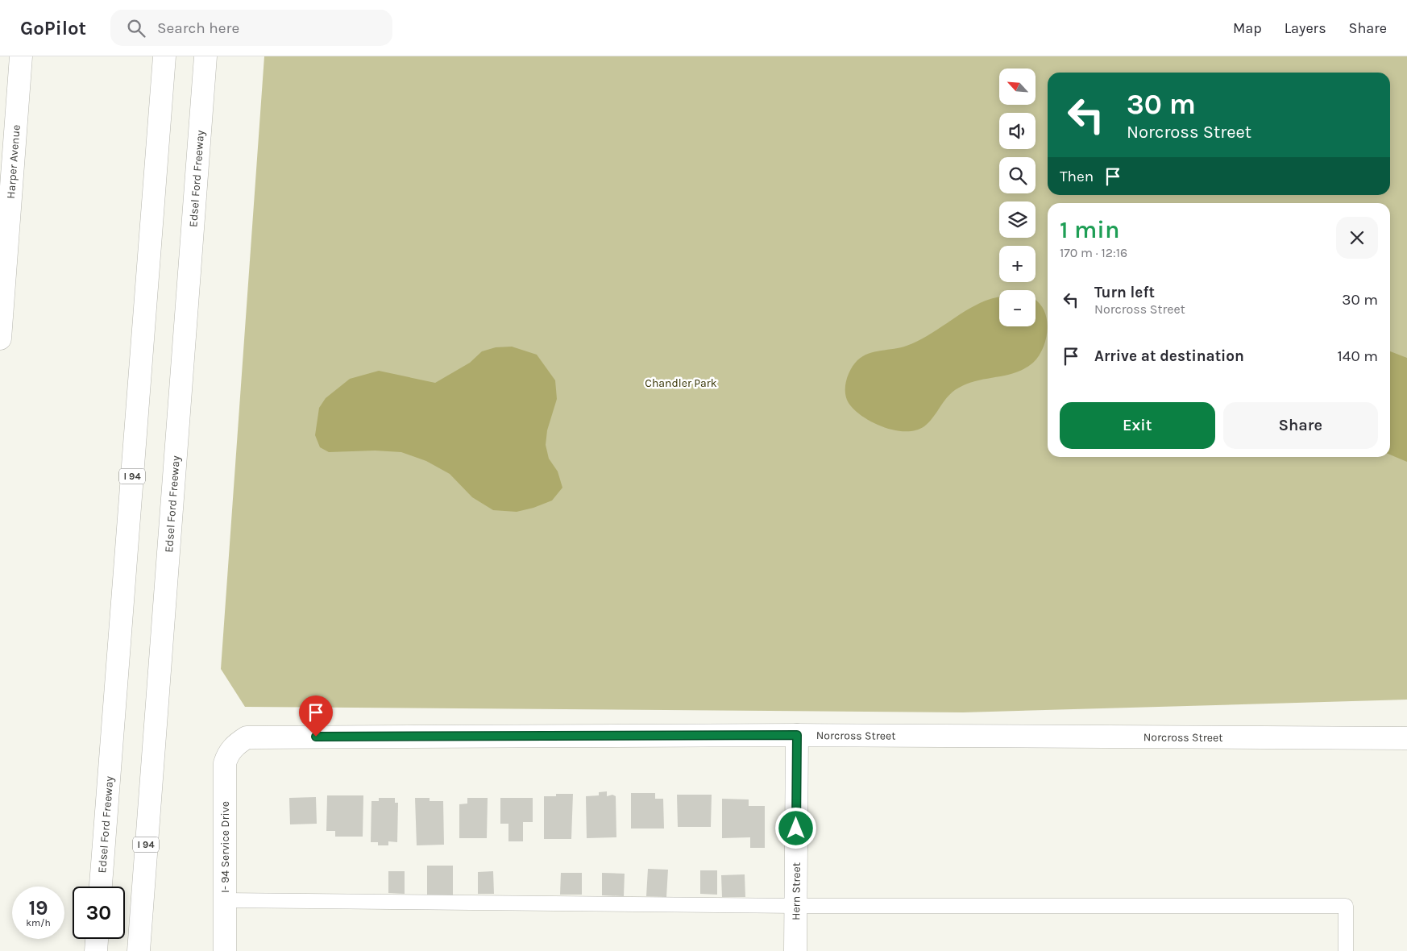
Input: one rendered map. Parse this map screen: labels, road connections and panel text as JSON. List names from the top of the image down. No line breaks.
{"streets":{"main road":["Harper Avenue","Edsel Ford Freeway","I 94","Norcross Street","I- 94 Service Drive","Hern Street"]},"crossings":[["Norcross Street","I- 94 Service Drive"],["Norcross Street","Hern Street"]],"parks":["Chandler Park"],"north":"top left","page":{"header":"GoPilot","search":"Search here","nav":["Map","Layers","Share"],"map_buttons":["+","−"],"turn":["30 m","Norcross Street"],"then":"Then","heading":["1 min","170 m · 12:16"],"list":[{"name":"Turn left","note":"Norcross Street","value":"30 m"},{"name":"Arrive at destination","value":"140 m"}],"buttons":["Exit","Share"],"speed":"19 km/h","limit":"30"}}
